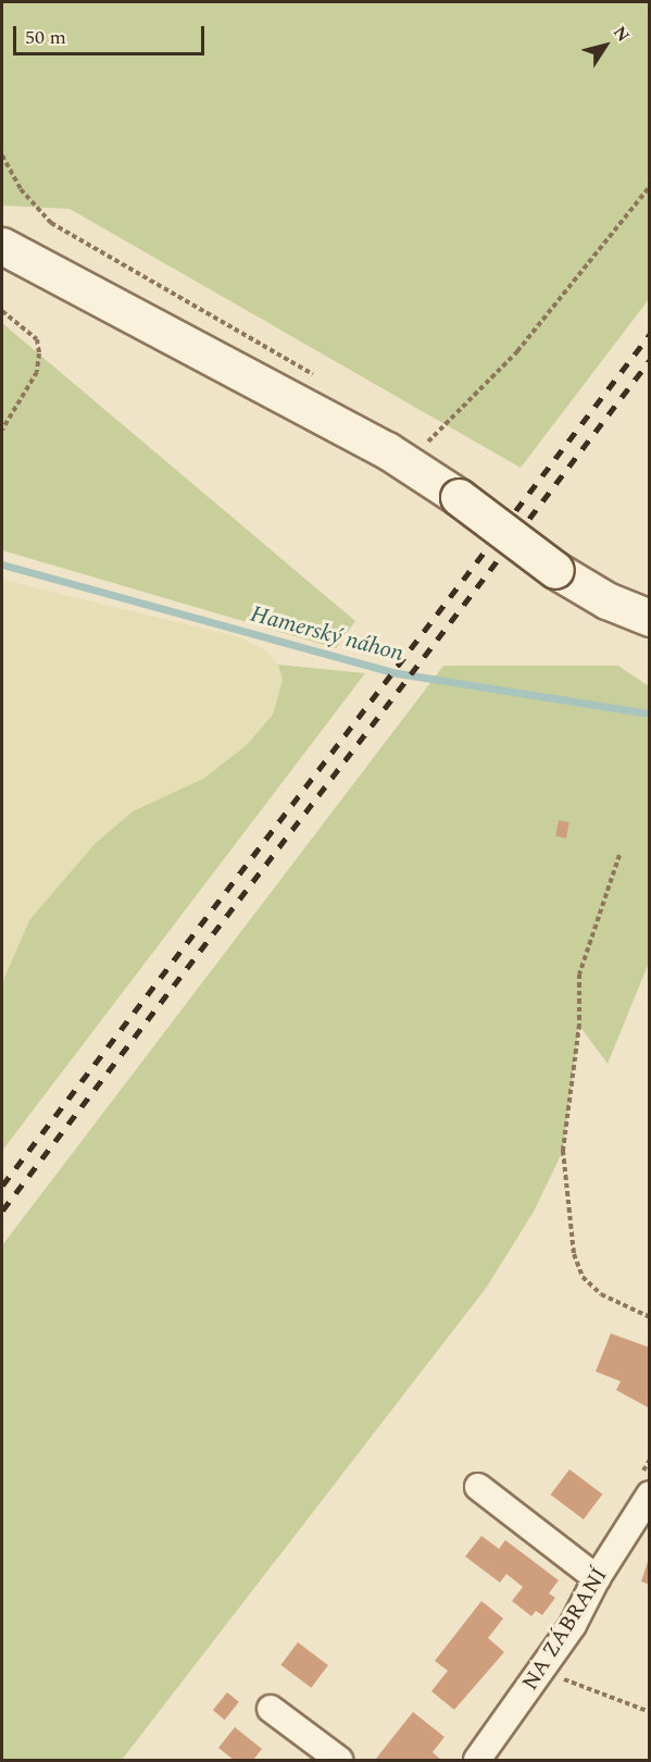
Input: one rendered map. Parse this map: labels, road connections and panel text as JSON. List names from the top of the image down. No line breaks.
{"streets":{"street":["NA ZÁBRANÍ"]},"water":["Hamerský náhon"],"scale_bar":"50 m","north":"top right"}
